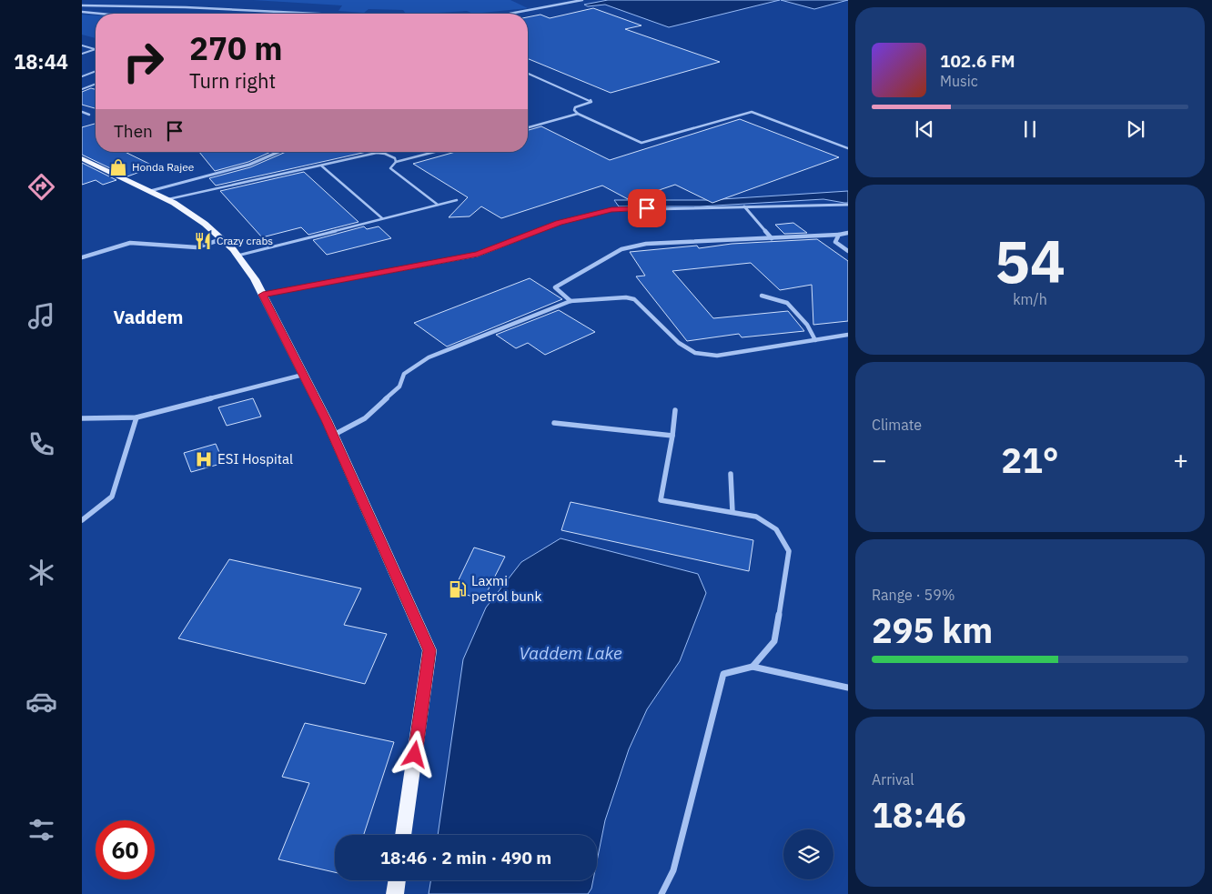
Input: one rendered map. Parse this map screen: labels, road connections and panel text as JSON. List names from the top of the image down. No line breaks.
{"districts":["Vaddem"],"water":["Vaddem Lake"],"places":{"shop":["Honda Rajee"],"restaurant":["Crazy crabs"],"hospital":["ESI Hospital"],"fuel station":["Laxmi petrol bunk"]},"page":{"tabs":"18:44","turn":["270 m","Turn right"],"song":["102.6 FM","Music"],"then":"Then","tile":[["54","km/h"],"Climate",["Range · 59%","295 km"],["Arrival","18:46"]],"heat":["−","21°","+"],"limit":"60","trip":"18:46 · 2 min · 490 m"}}
